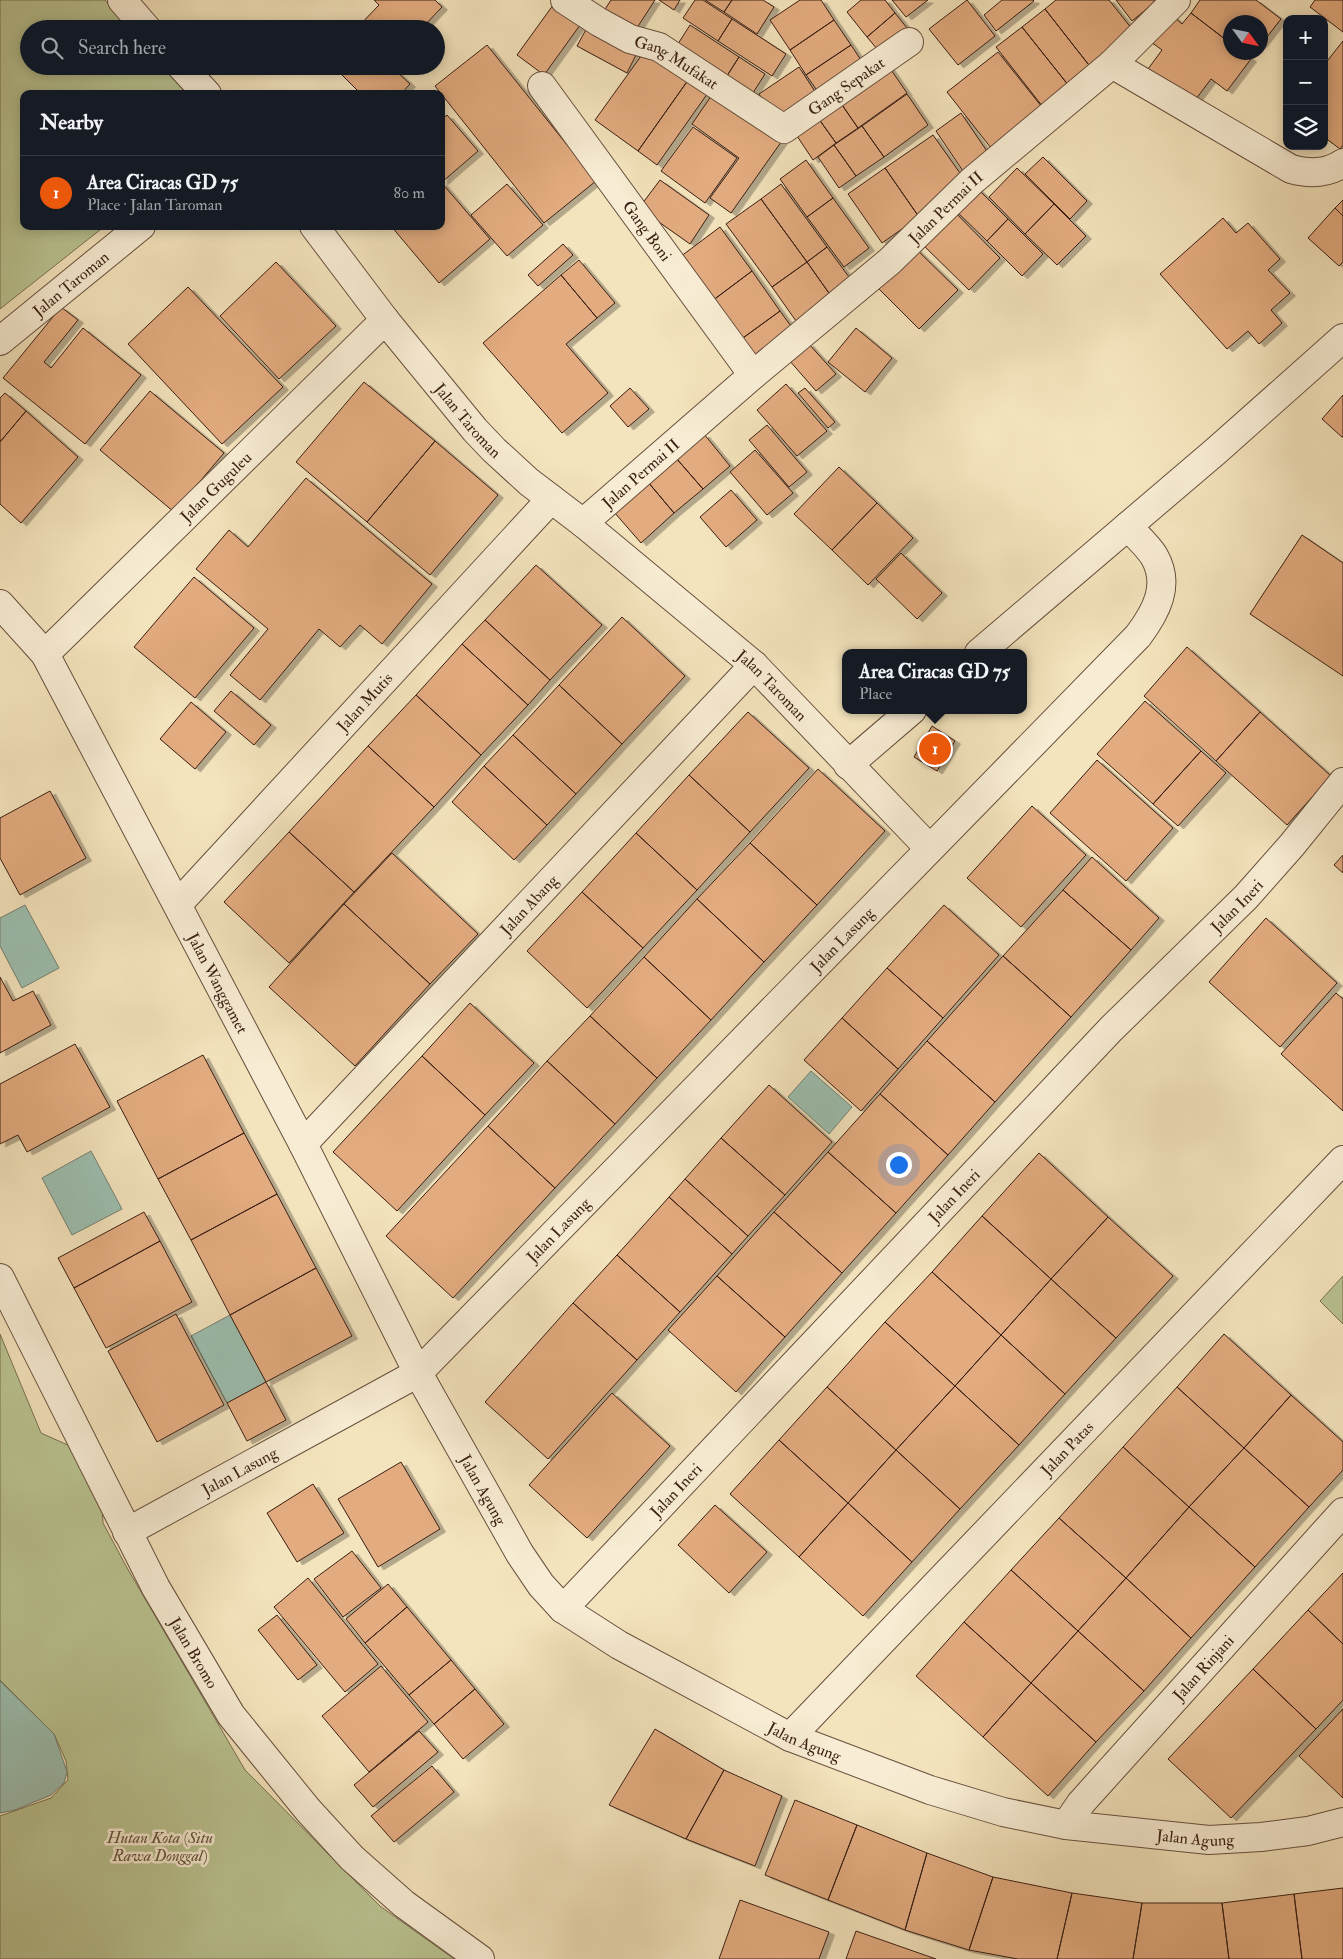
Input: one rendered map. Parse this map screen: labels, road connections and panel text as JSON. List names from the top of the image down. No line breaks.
{"streets":{"street":["Gang Mufakat","Gang Sepakat","Jalan Permai II","Gang Boni","Jalan Taroman","Jalan Guguleu","Jalan Mutis","Jalan Abang","Jalan Ineri","Jalan Lasung","Jalan Wanggamet","Jalan Patas","Jalan Agung","Jalan Bromo","Jalan Rinjani"]},"crossings":[["Gang Mufakat","Gang Sepakat"],["Jalan Permai II","Gang Boni"],["Jalan Permai II","Jalan Taroman"],["Jalan Taroman","Jalan Guguleu"],["Jalan Taroman","Jalan Mutis"],["Jalan Taroman","Jalan Abang"],["Jalan Taroman","Jalan Lasung"],["Jalan Guguleu","Jalan Wanggamet"],["Jalan Mutis","Jalan Wanggamet"],["Jalan Abang","Jalan Wanggamet"],["Jalan Ineri","Jalan Agung"],["Jalan Lasung","Jalan Wanggamet"],["Jalan Lasung","Jalan Agung"],["Jalan Lasung","Jalan Bromo"],["Jalan Wanggamet","Jalan Agung"],["Jalan Patas","Jalan Agung"],["Jalan Agung","Jalan Rinjani"]],"parks":["Hutan Kota (Situ Rawa Donggal)"],"north":"bottom right","page":{"map_buttons":["+","−"],"search":"Search here","heading":"Nearby","list":[{"mark":"1","name":"Area Ciracas GD 75","note":"Place · Jalan Taroman","value":"80 m"}],"popup":["Area Ciracas GD 75","Place"],"pins":"1"}}
